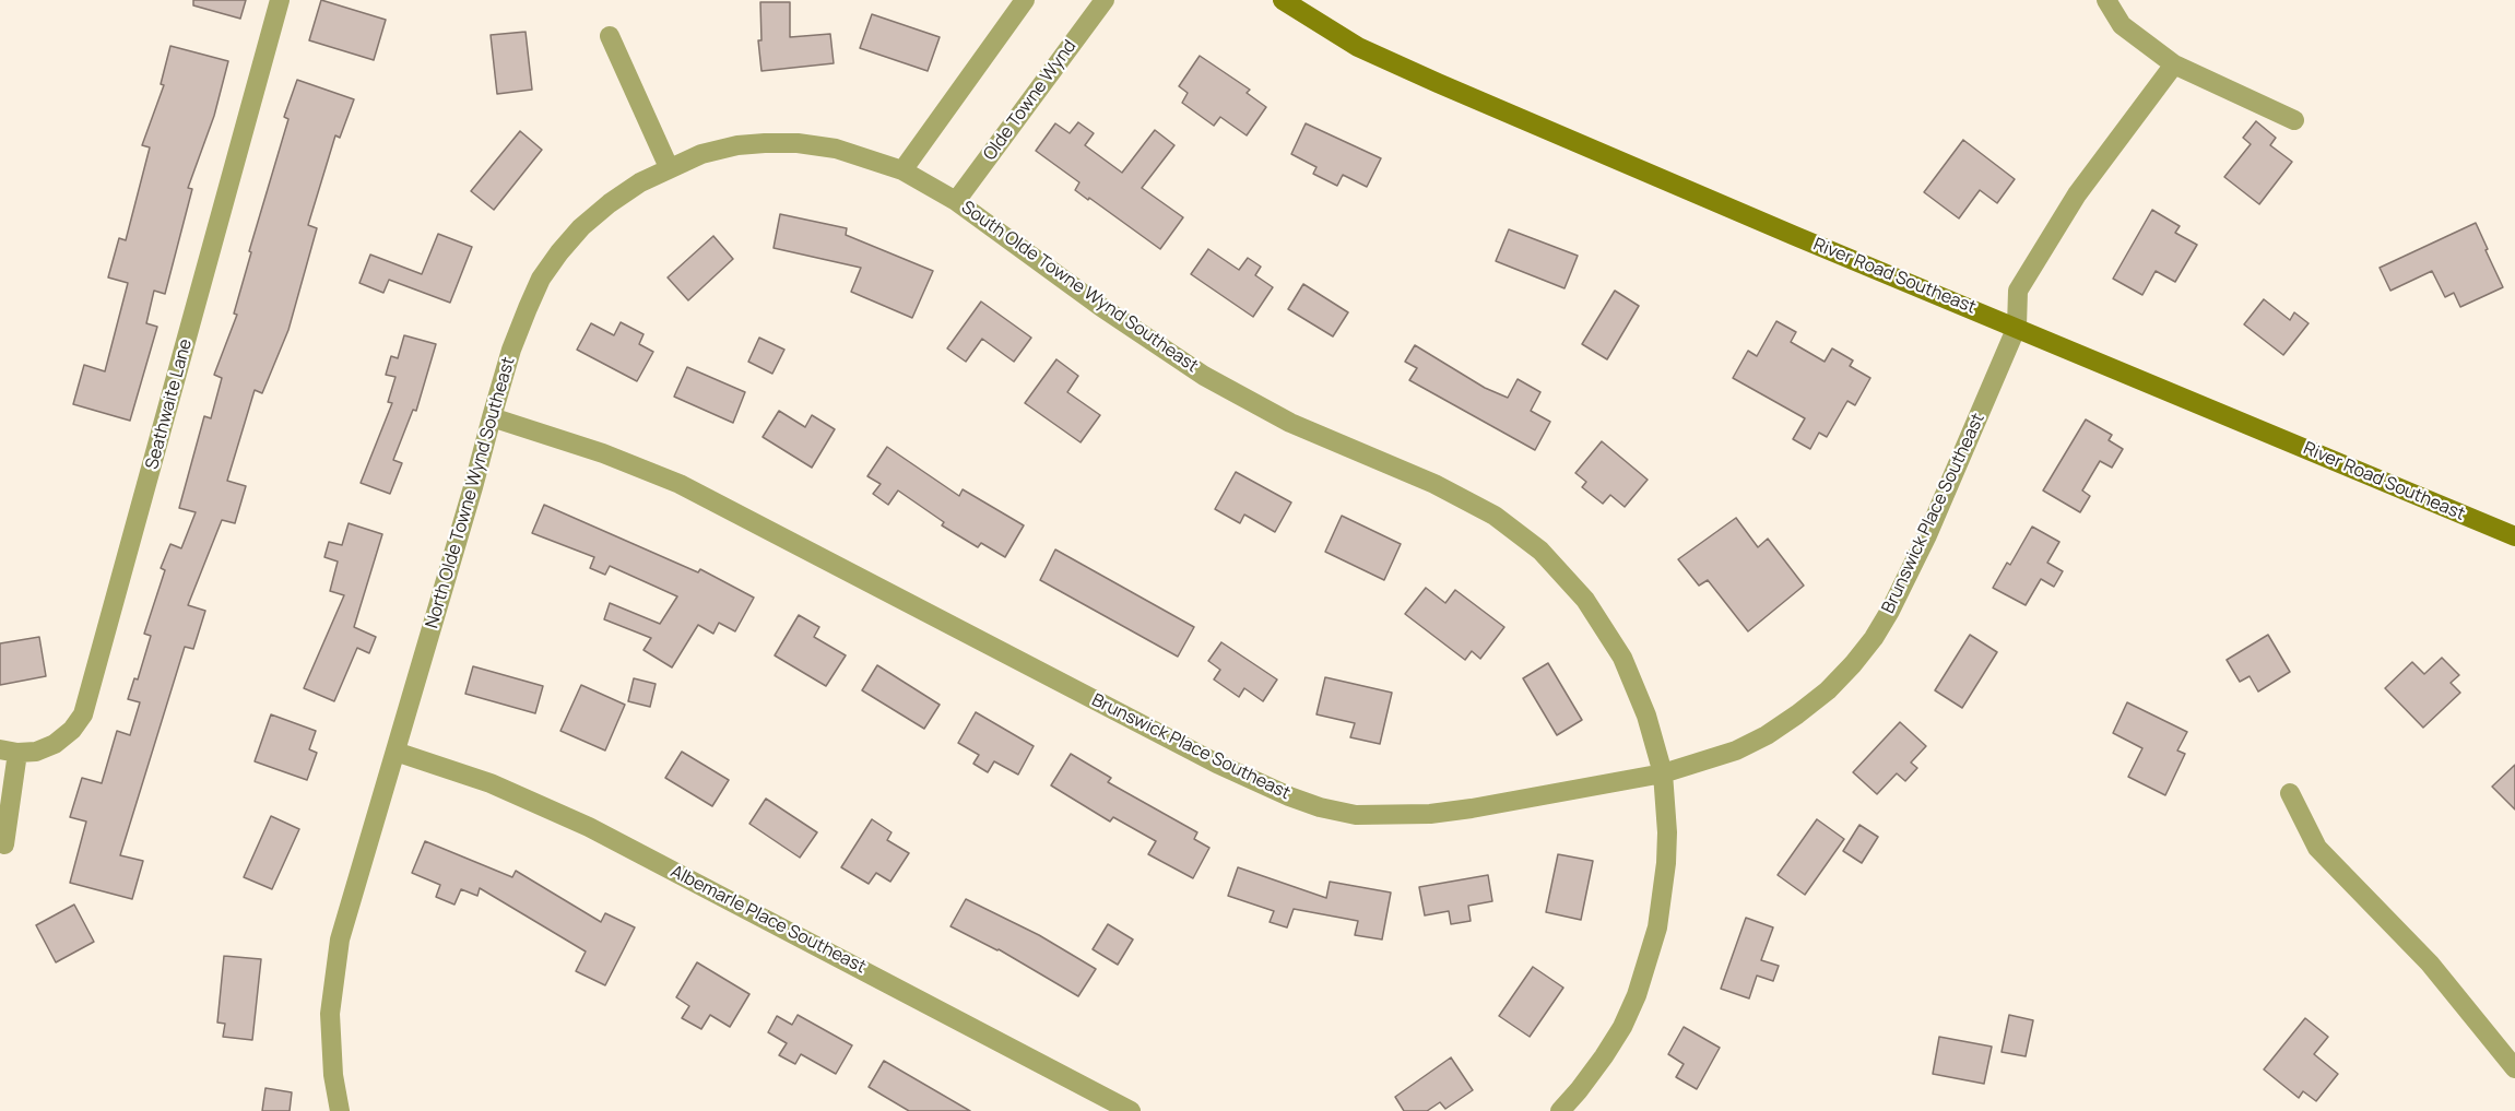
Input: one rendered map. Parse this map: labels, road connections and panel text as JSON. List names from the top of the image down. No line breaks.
{"streets":{"main road":["River Road Southeast"],"street":["Olde Towne Wynd","South Olde Towne Wynd Southeast","Seathwaite Lane","North Olde Towne Wynd Southeast","Brunswick Place Southeast","Albemarle Place Southeast"]},"crossings":[["Olde Towne Wynd","South Olde Towne Wynd Southeast"],["River Road Southeast","Brunswick Place Southeast"],["South Olde Towne Wynd Southeast","North Olde Towne Wynd Southeast"],["South Olde Towne Wynd Southeast","Brunswick Place Southeast"],["North Olde Towne Wynd Southeast","Brunswick Place Southeast"],["North Olde Towne Wynd Southeast","Albemarle Place Southeast"]]}
